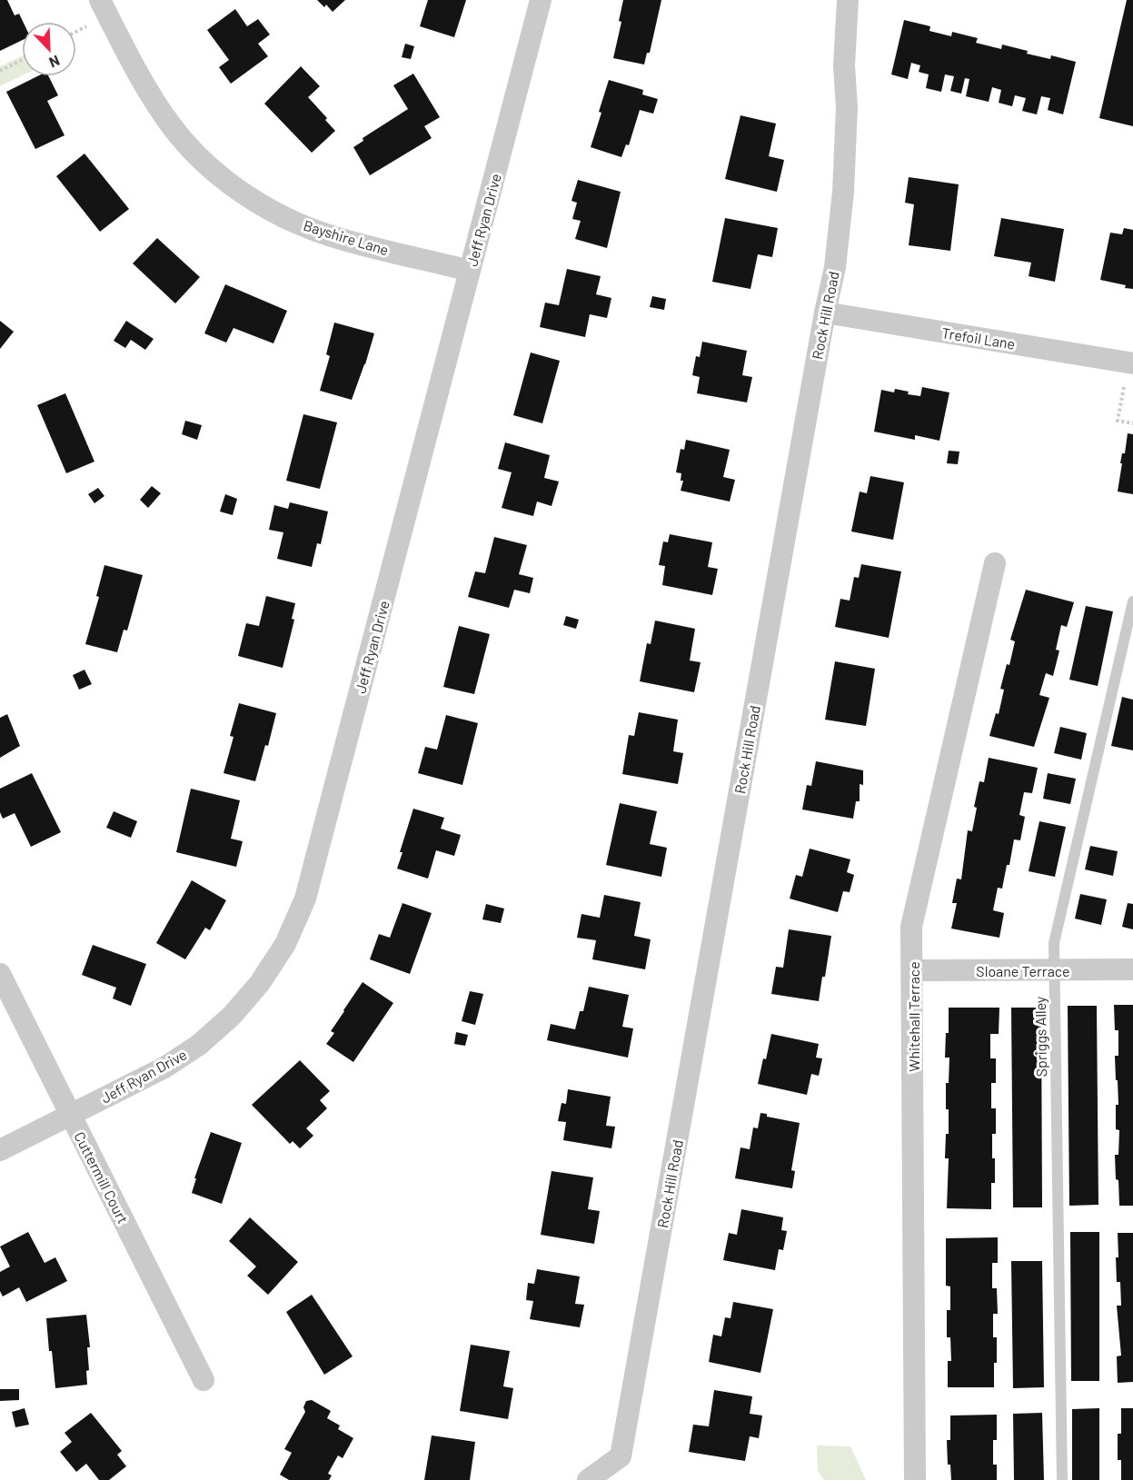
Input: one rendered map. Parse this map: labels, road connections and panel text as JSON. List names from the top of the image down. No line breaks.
{"streets":{"street":["Jeff Ryan Drive","Bayshire Lane","Rock Hill Road","Trefoil Lane","Sloane Terrace","Whitehall Terrace","Cuttermill Court"],"lane":["Spriggs Alley"]},"crossings":[["Jeff Ryan Drive","Bayshire Lane"],["Jeff Ryan Drive","Cuttermill Court"],["Rock Hill Road","Trefoil Lane"],["Sloane Terrace","Whitehall Terrace"],["Sloane Terrace","Spriggs Alley"]],"north":"bottom right"}
